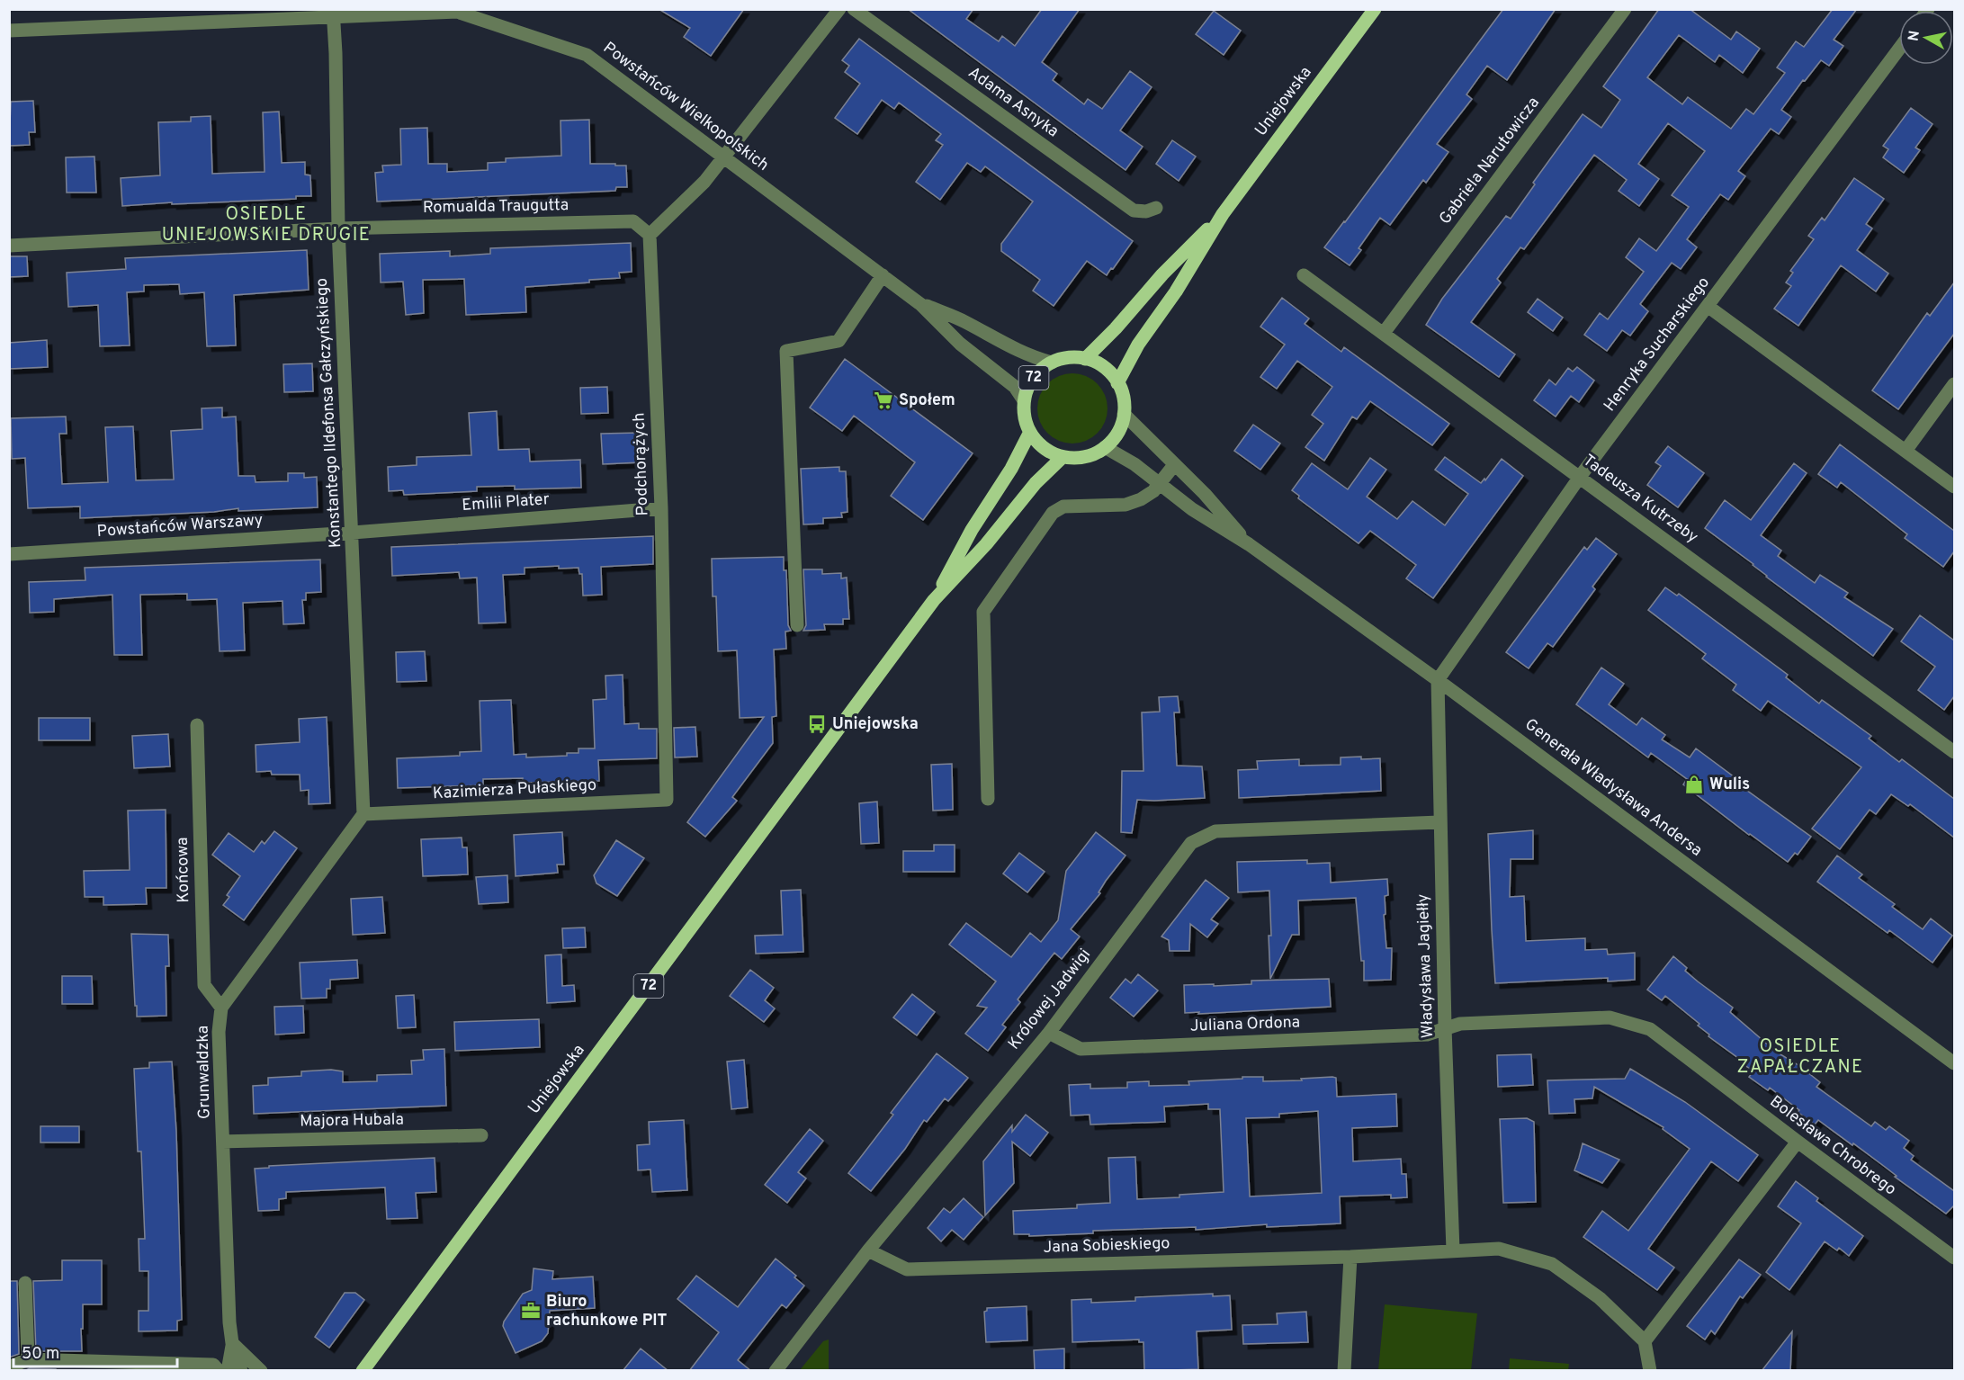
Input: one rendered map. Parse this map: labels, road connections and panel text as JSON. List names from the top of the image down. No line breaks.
{"streets":{"main road":["Uniejowska","72"],"street":["Adama Asnyka","Powstańców Wielkopolskich","Gabriela Narutowicza","Romualda Traugutta","Henryka Sucharskiego","Konstantego Ildefonsa Gałczyńskiego","Podchorążych","Tadeusza Kutrzeby","Emilii Plater","Powstańców Warszawy","Generała Władysława Andersa","Kazimierza Pułaskiego","Końcowa","Władysława Jagiełły","Królowej Jadwigi","Juliana Ordona","Grunwaldzka","Majora Hubala","Bolesława Chrobrego","Jana Sobieskiego"]},"crossings":[["Uniejowska","Powstańców Wielkopolskich"],["Uniejowska","72"],["Uniejowska","Generała Władysława Andersa"],["Powstańców Wielkopolskich","72"],["Powstańców Wielkopolskich","Konstantego Ildefonsa Gałczyńskiego"],["Powstańców Wielkopolskich","Generała Władysława Andersa"],["Gabriela Narutowicza","Tadeusza Kutrzeby"],["Romualda Traugutta","Konstantego Ildefonsa Gałczyńskiego"],["Romualda Traugutta","Podchorążych"],["Henryka Sucharskiego","Tadeusza Kutrzeby"],["Henryka Sucharskiego","Generała Władysława Andersa"],["Henryka Sucharskiego","Władysława Jagiełły"],["72","Generała Władysława Andersa"],["Konstantego Ildefonsa Gałczyńskiego","Emilii Plater"],["Konstantego Ildefonsa Gałczyńskiego","Powstańców Warszawy"],["Konstantego Ildefonsa Gałczyńskiego","Kazimierza Pułaskiego"],["Konstantego Ildefonsa Gałczyńskiego","Grunwaldzka"],["Podchorążych","Emilii Plater"],["Podchorążych","Kazimierza Pułaskiego"],["Emilii Plater","Powstańców Warszawy"],["Generała Władysława Andersa","Władysława Jagiełły"],["Kazimierza Pułaskiego","Grunwaldzka"],["Końcowa","Grunwaldzka"],["Władysława Jagiełły","Królowej Jadwigi"],["Władysława Jagiełły","Juliana Ordona"],["Władysława Jagiełły","Bolesława Chrobrego"],["Władysława Jagiełły","Jana Sobieskiego"],["Królowej Jadwigi","Juliana Ordona"],["Królowej Jadwigi","Jana Sobieskiego"],["Juliana Ordona","Bolesława Chrobrego"],["Grunwaldzka","Majora Hubala"]],"districts":["OSIEDLE UNIEJOWSKIE DRUGIE","OSIEDLE ZAPAŁCZANE"],"places":{"supermarket":["Społem"],"bus stop":["Uniejowska"],"shop":["Wulis"],"office":["Biuro rachunkowe PIT"]},"scale_bar":"50 m","north":"left"}
